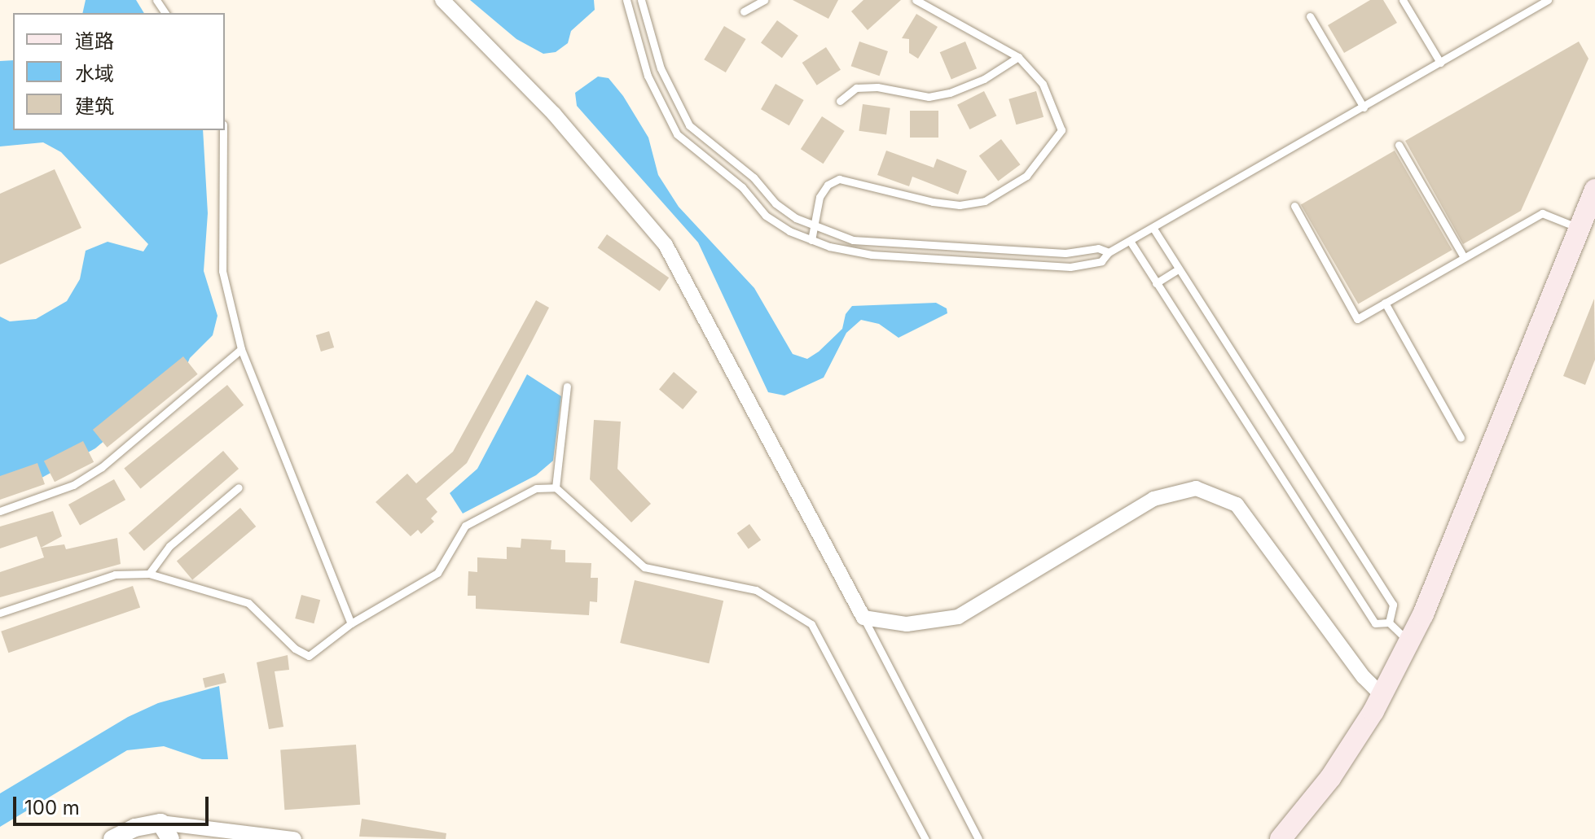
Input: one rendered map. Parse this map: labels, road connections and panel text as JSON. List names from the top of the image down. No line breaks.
{"legend":["道路","水域","建筑"],"scale_bar":"100 m"}
